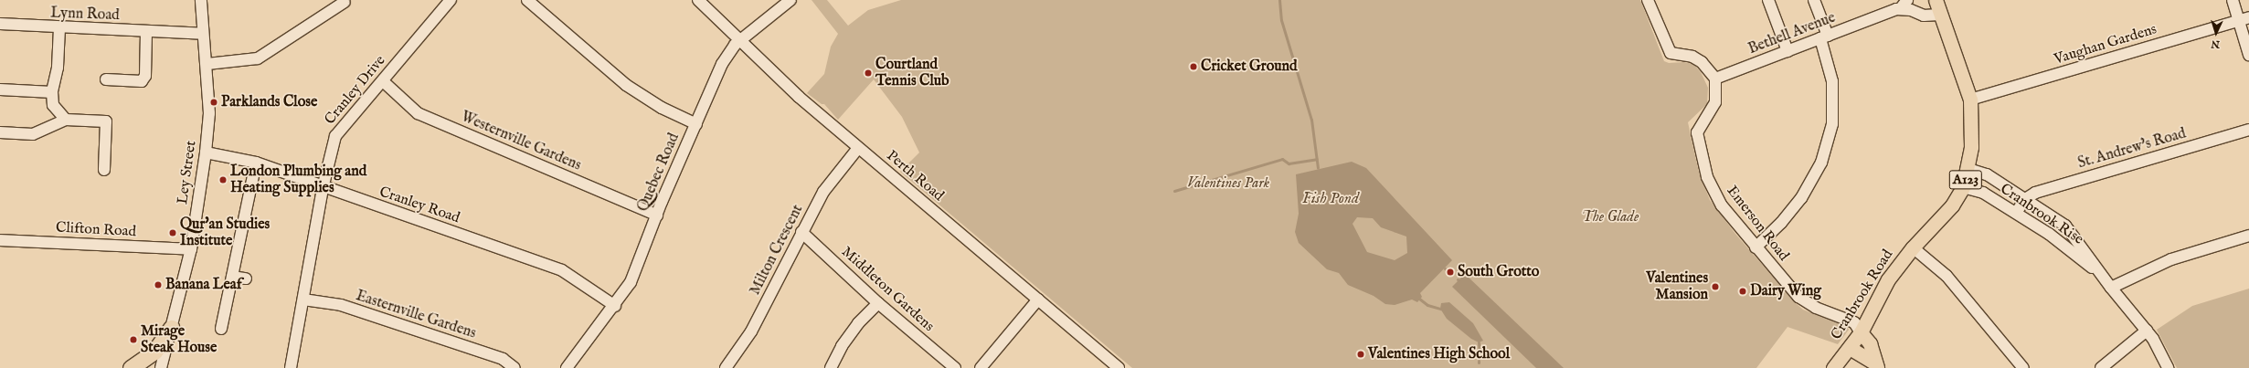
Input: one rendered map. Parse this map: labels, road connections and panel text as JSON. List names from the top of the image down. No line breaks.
{"streets":{"main road":["A123","Cranbrook Road"],"street":["Lynn Road","Bethell Avenue","Vaughan Gardens","Cranley Drive","Westernville Gardens","St. Andrew's Road","Ley Street","Quebec Road","Perth Road","Cranley Road","Cranbrook Rise","Emerson Road","Clifton Road","Milton Crescent","Middleton Gardens","Easternville Gardens"]},"crossings":[["Lynn Road","Ley Street"],["Bethell Avenue","Emerson Road"],["Bethell Avenue","Cranbrook Road"],["Vaughan Gardens","Cranbrook Road"],["Cranley Drive","Westernville Gardens"],["Cranley Drive","Cranley Road"],["Cranley Drive","Easternville Gardens"],["Westernville Gardens","Quebec Road"],["St. Andrew's Road","Cranbrook Rise"],["Ley Street","Cranley Road"],["Ley Street","Clifton Road"],["Quebec Road","Perth Road"],["Quebec Road","Cranley Road"],["Perth Road","Milton Crescent"],["Cranbrook Rise","Cranbrook Road"],["Emerson Road","Cranbrook Road"],["Milton Crescent","Middleton Gardens"]],"water":["Fish Pond"],"parks":["Valentines Park","The Glade"],"places":["Cricket Ground","Courtland Tennis Club","Parklands Close","London Plumbing and Heating Supplies","Qur'an Studies Institute","South Grotto","Banana Leaf","Valentines Mansion","Dairy Wing","Mirage Steak House","Valentines High School"],"north":"bottom"}
